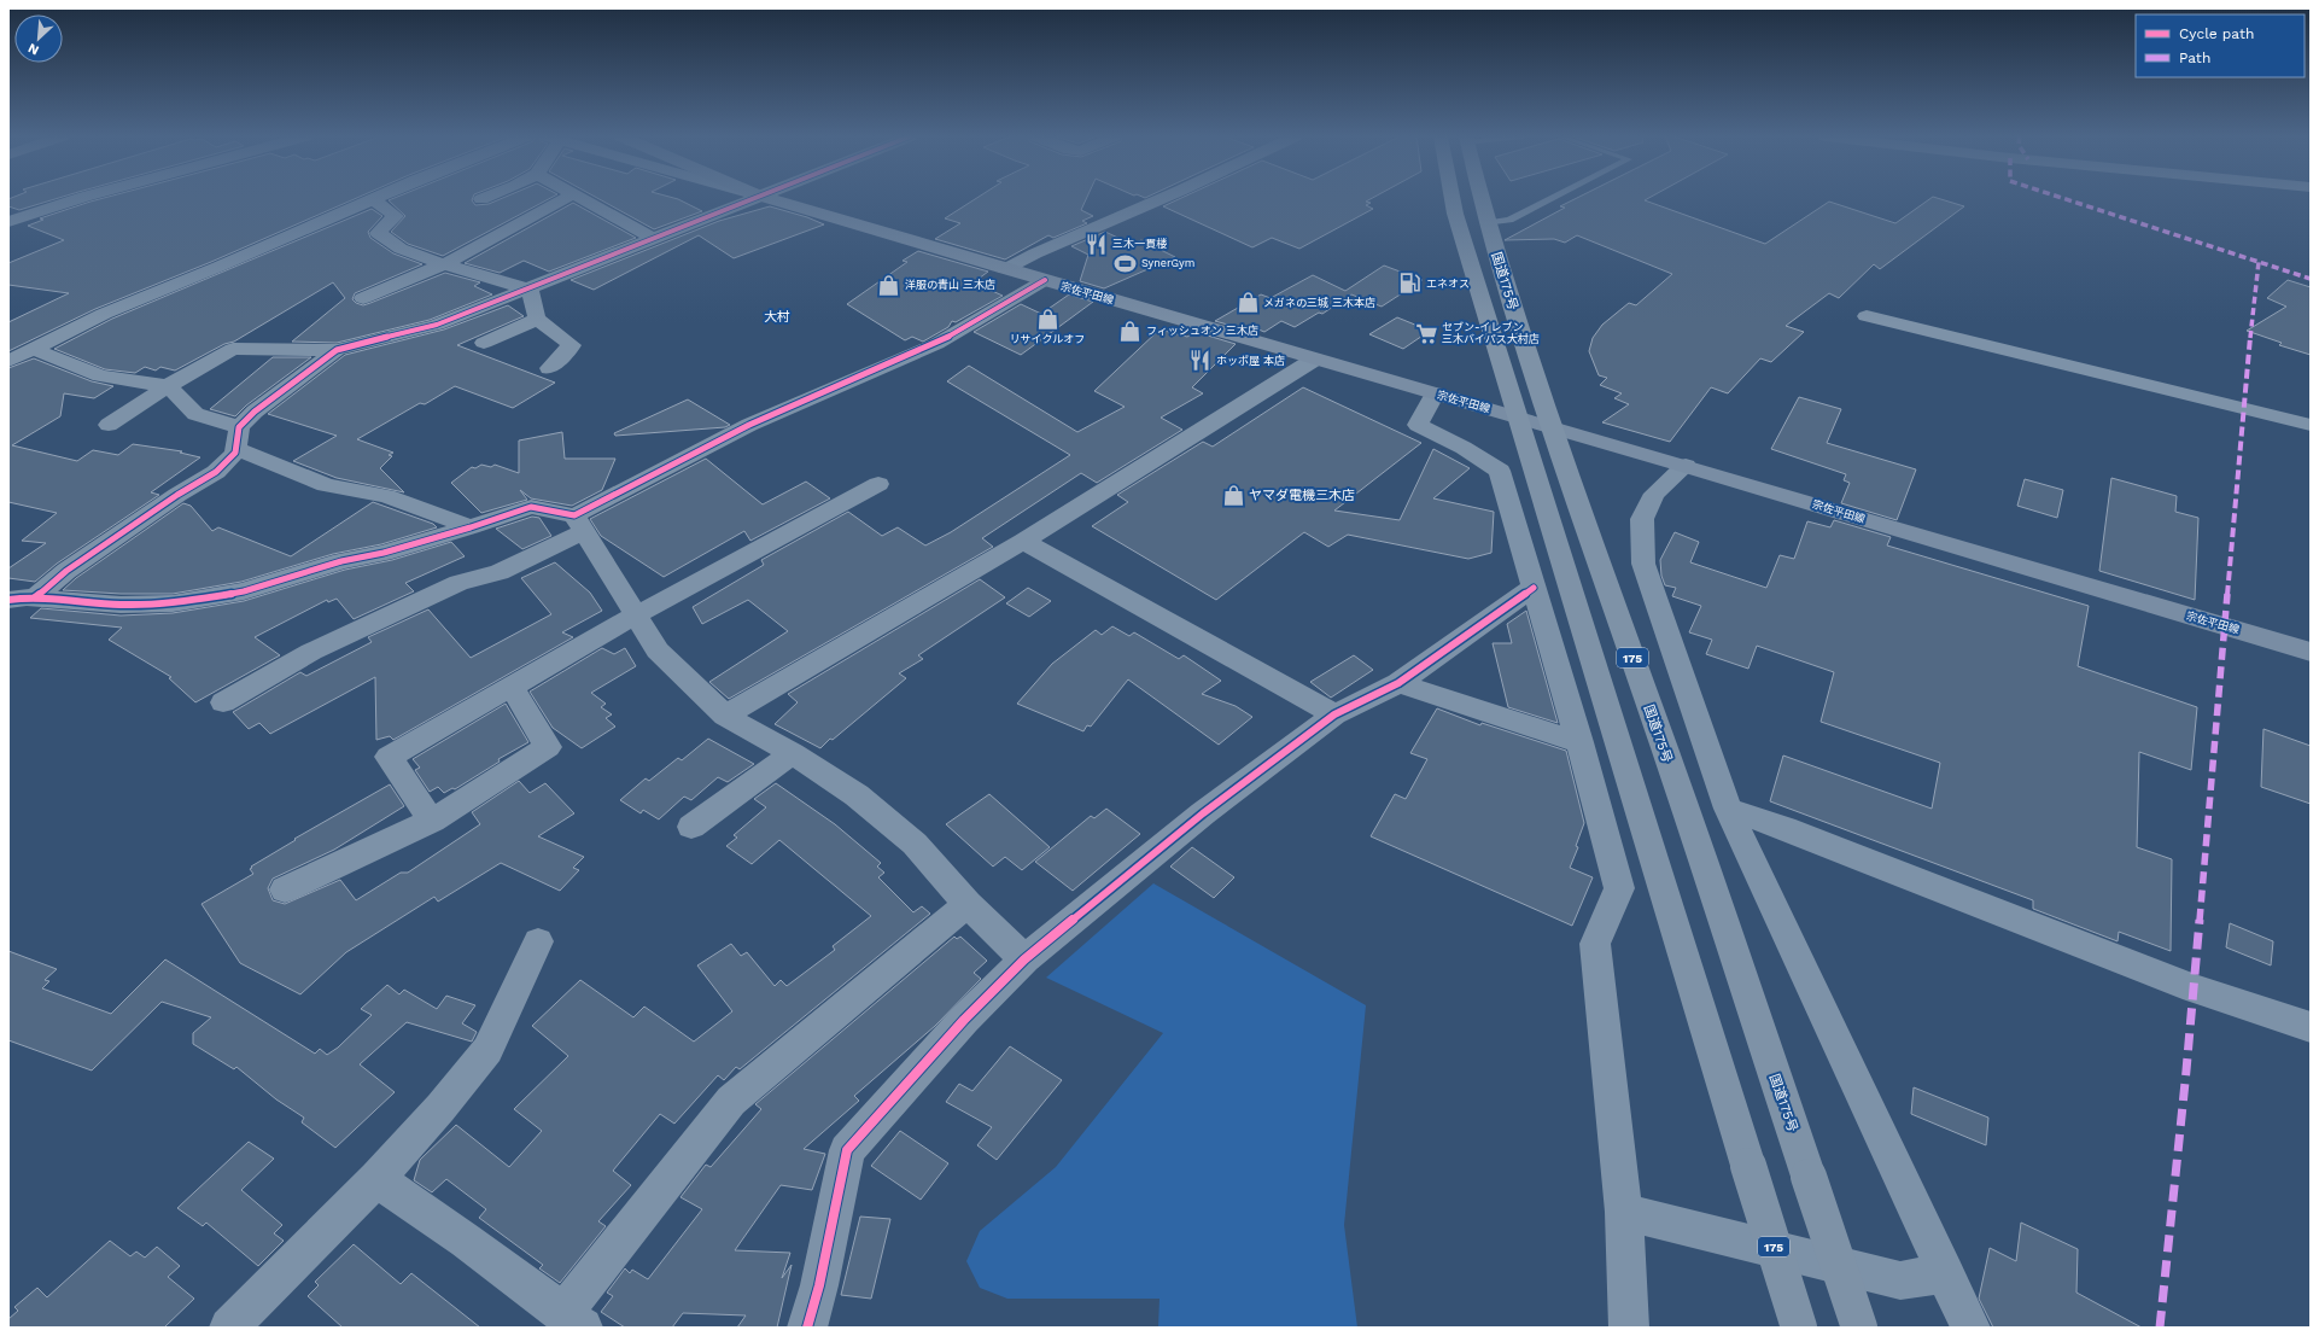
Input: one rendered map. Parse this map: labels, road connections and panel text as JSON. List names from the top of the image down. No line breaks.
{"streets":{"highway":["国道175号","175"],"main road":["宗佐平田線"]},"crossings":[["国道175号","宗佐平田線"]],"districts":["大村"],"places":{"restaurant":["三木一貫楼","ホッポ屋 本店"],"sports":["SynerGym"],"fuel station":["エネオス"],"shop":["洋服の青山 三木店","メガネの三城 三木本店","リサイクルオフ","フィッシュオン 三木店","ヤマダ電機三木店"],"supermarket":["セブン-イレブン 三木バイパス大村店"]},"legend":["Cycle path","Path"],"north":"bottom left"}
